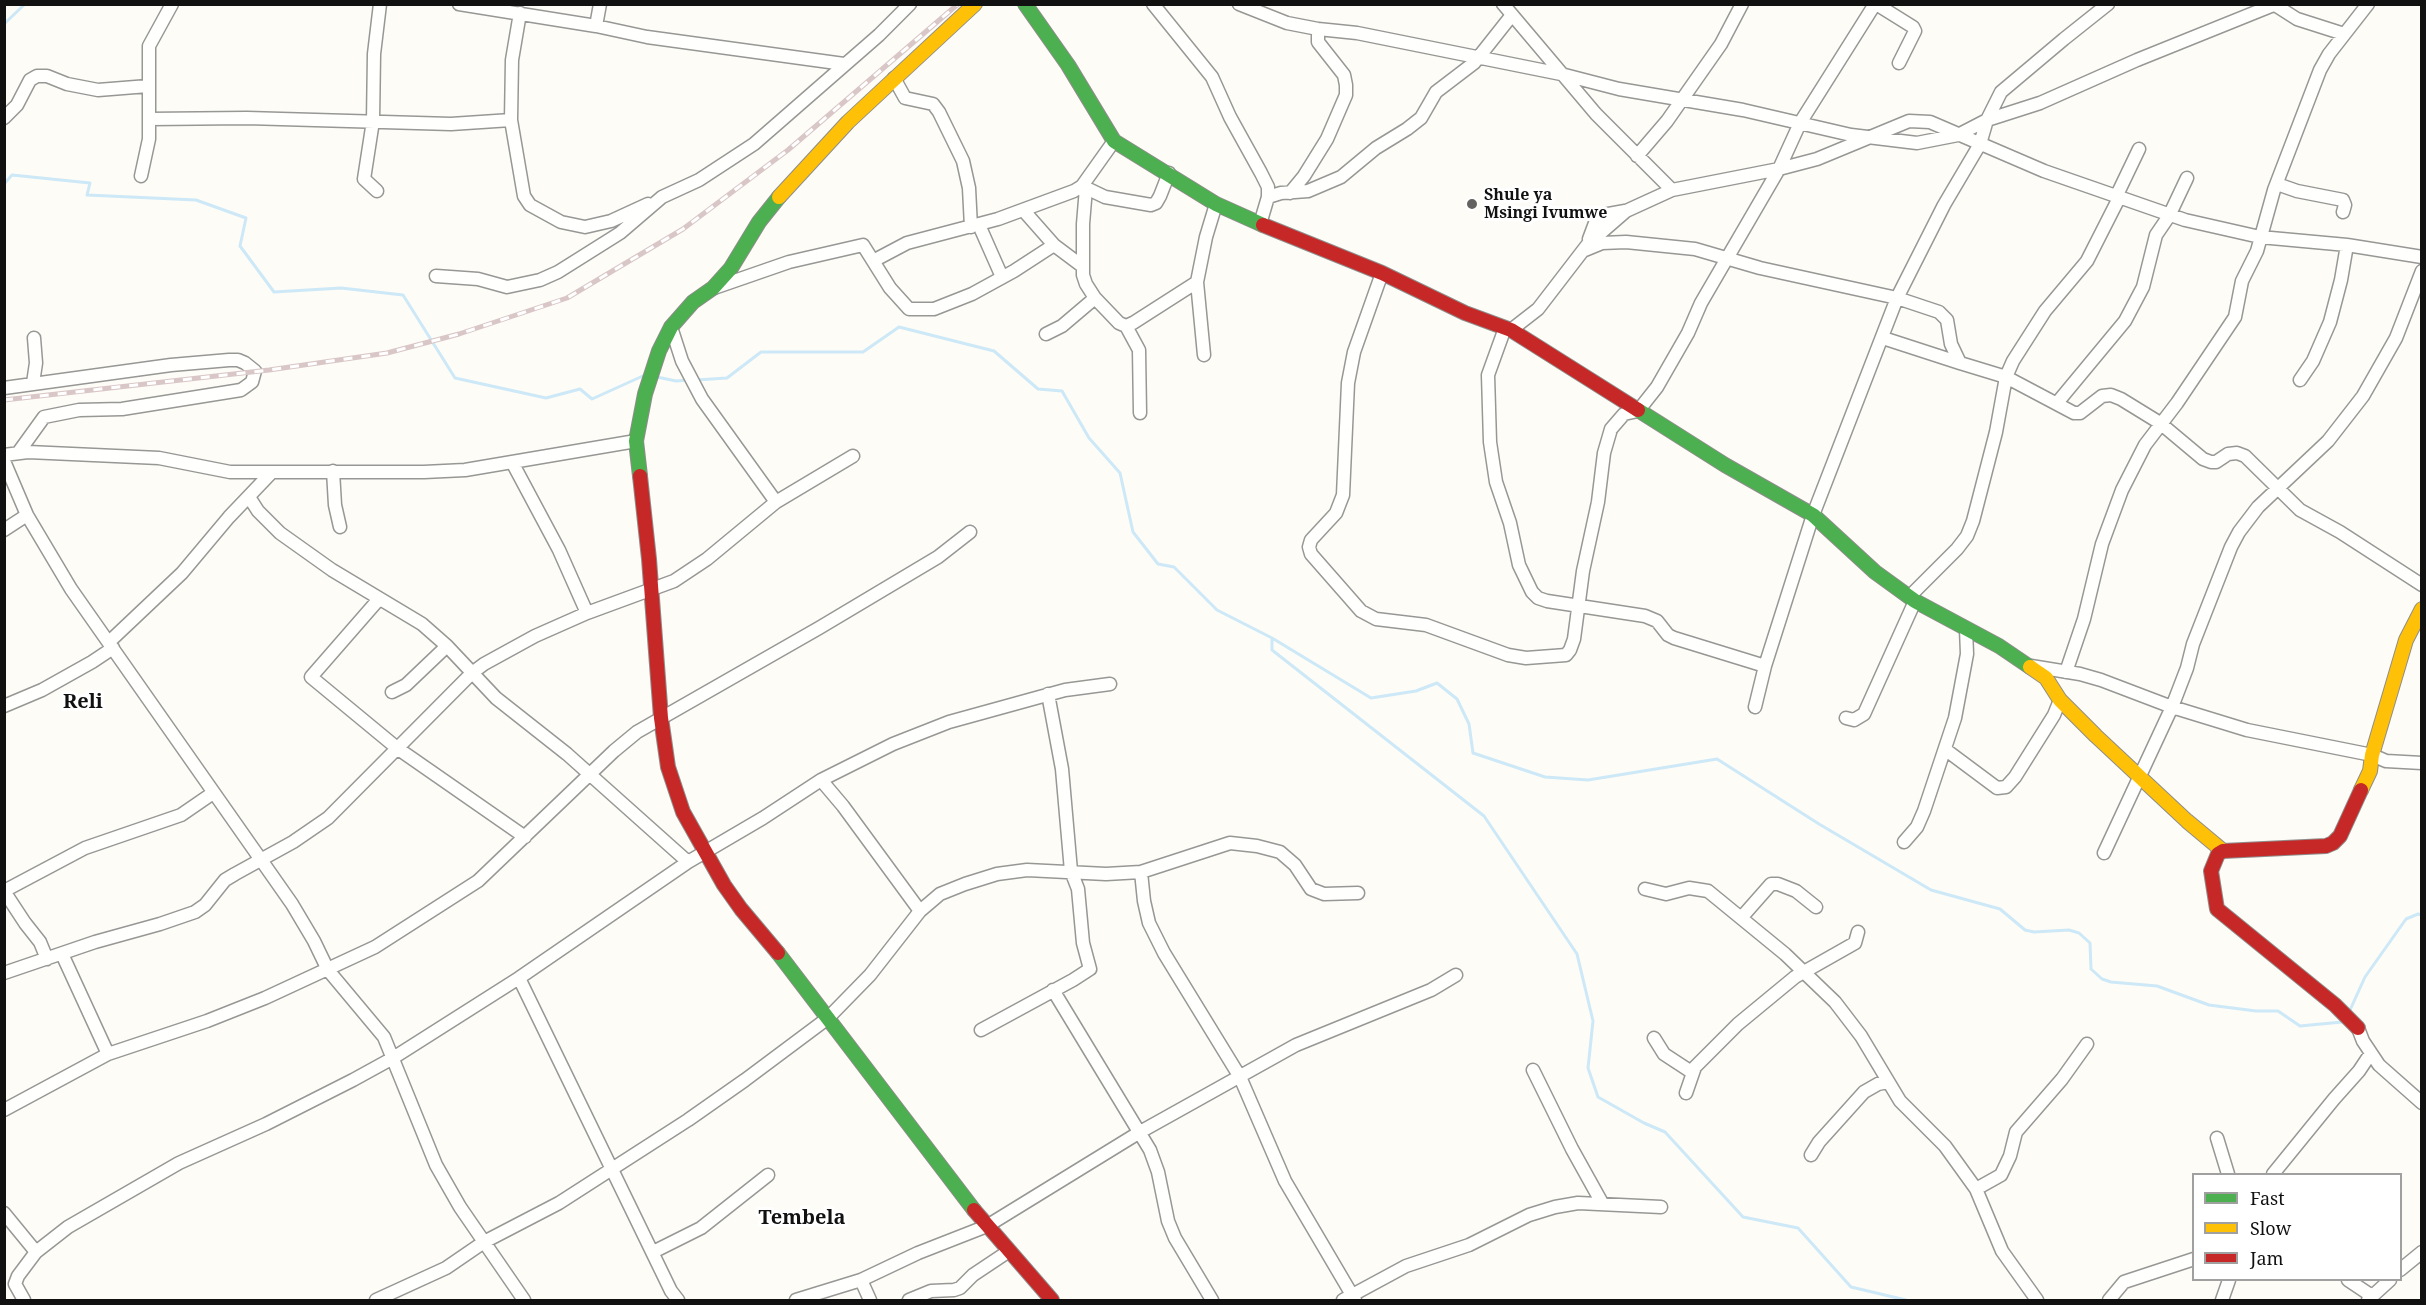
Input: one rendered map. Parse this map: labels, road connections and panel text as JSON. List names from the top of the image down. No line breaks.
{"districts":["Reli","Tembela"],"places":["Shule ya Msingi Ivumwe"],"legend":["Fast","Slow","Jam"]}
